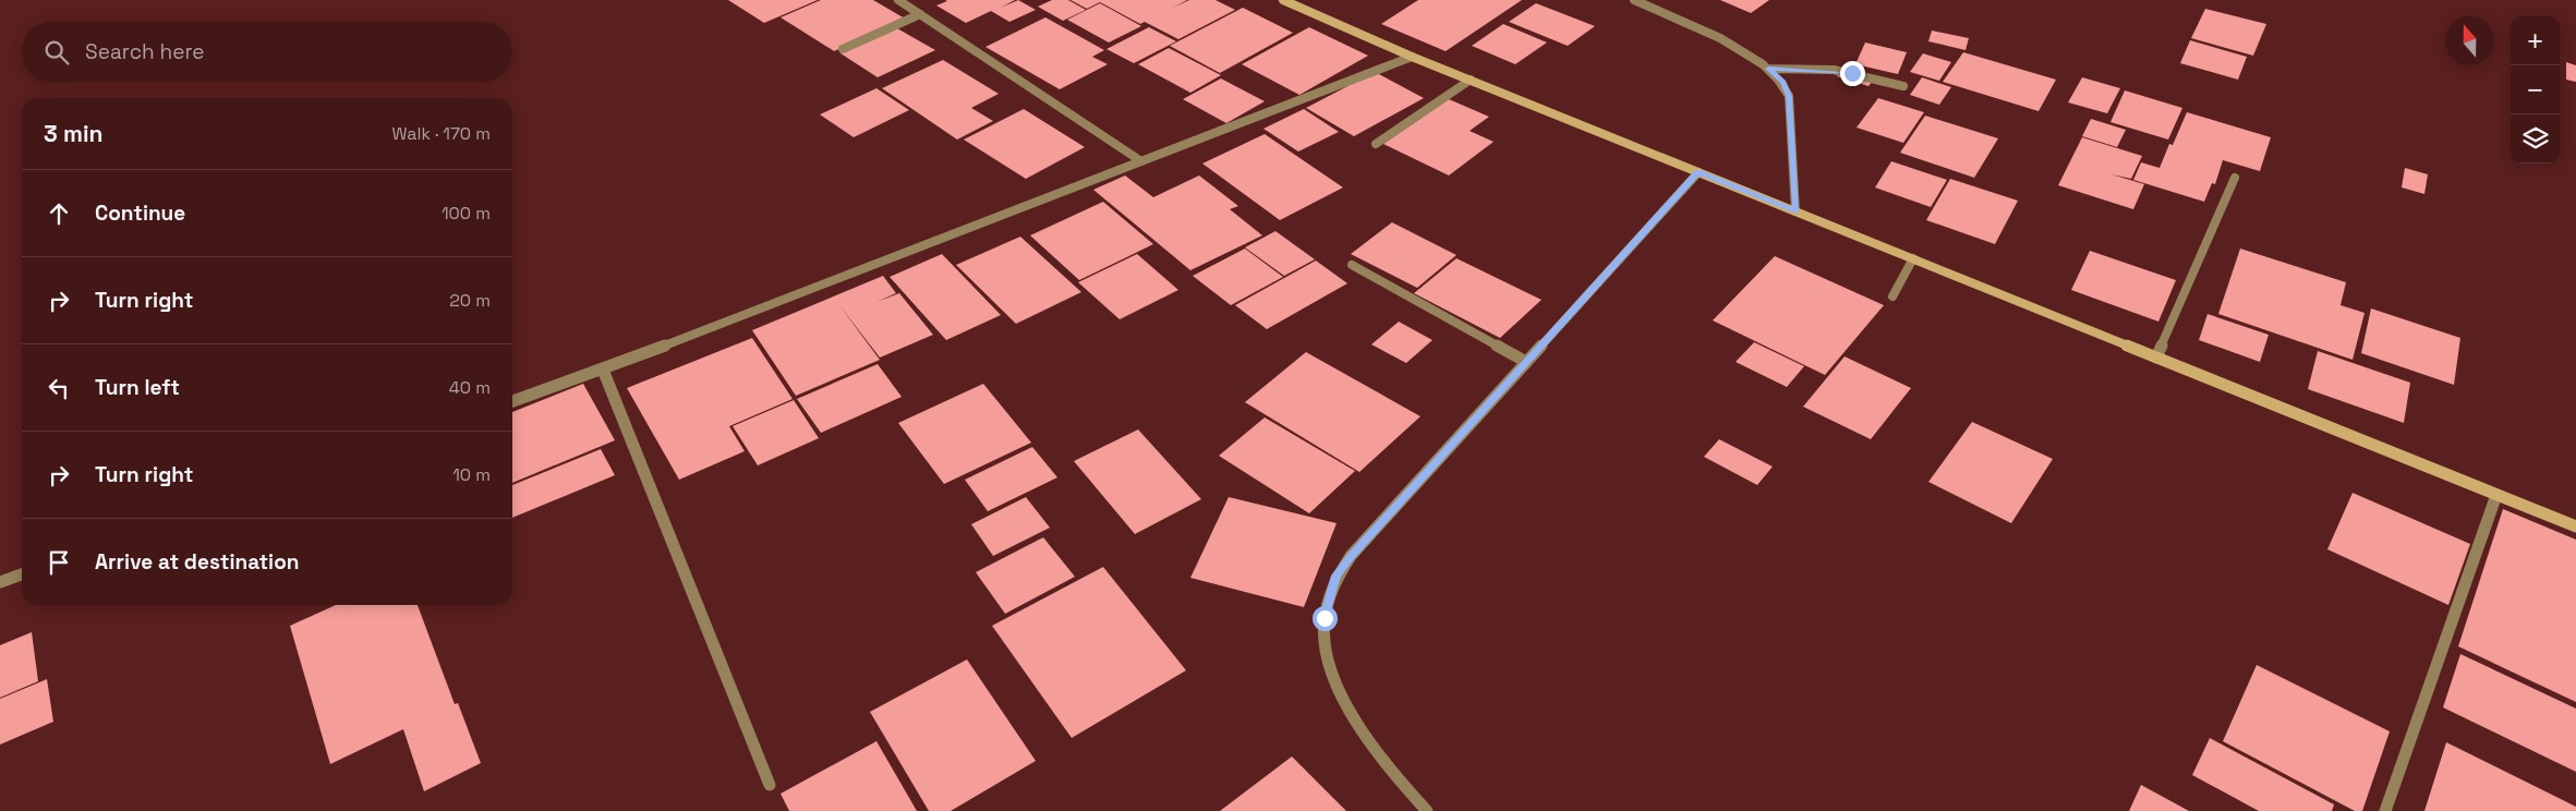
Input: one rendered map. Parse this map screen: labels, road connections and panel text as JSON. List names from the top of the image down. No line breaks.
{"north":"top","page":{"map_buttons":["+","−"],"search":"Search here","heading":["3 min","Walk · 170 m"],"list":[["Continue","100 m"],["Turn right","20 m"],["Turn left","40 m"],["Turn right","10 m"],"Arrive at destination"]}}
